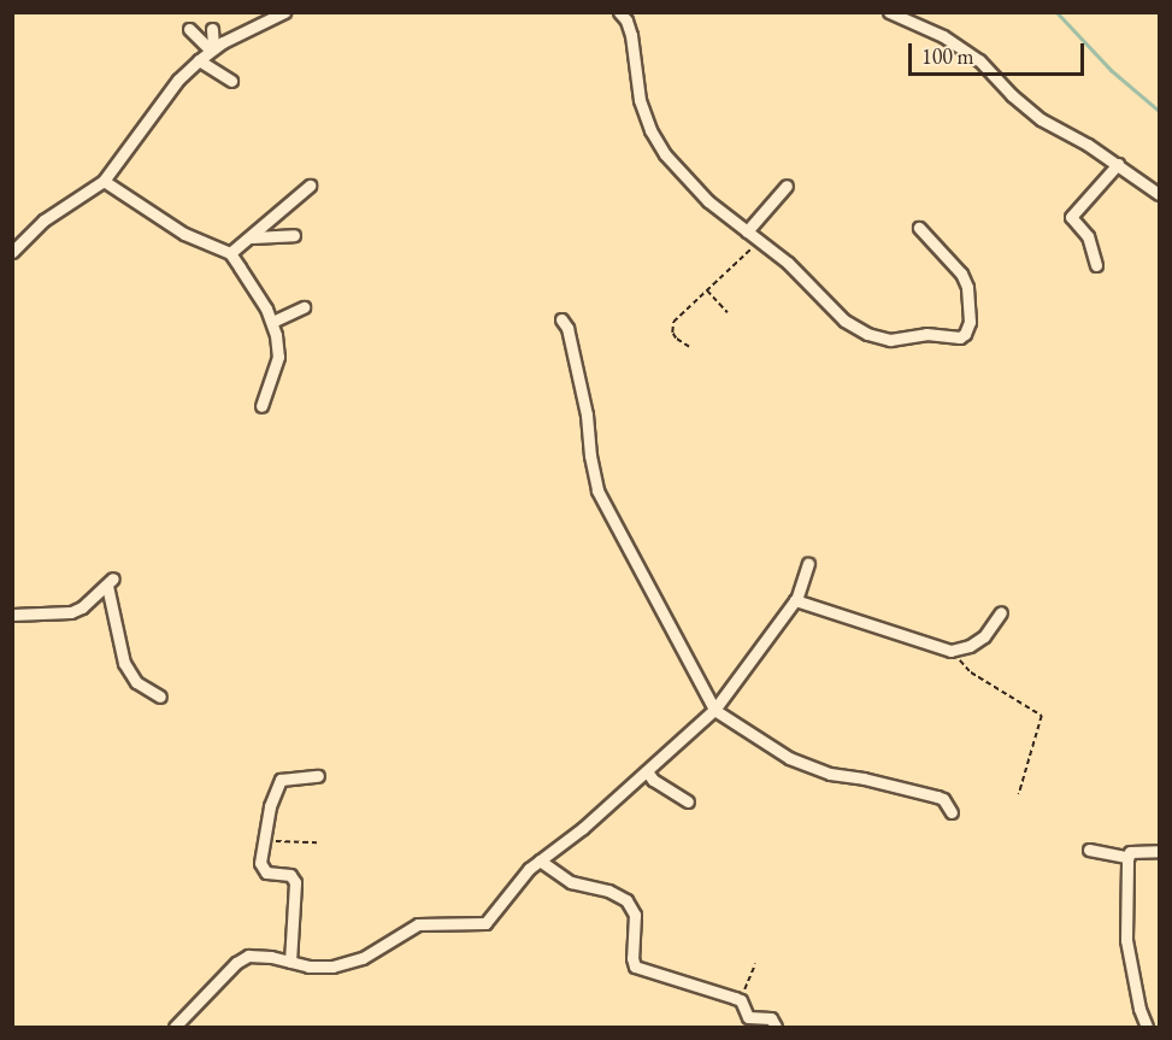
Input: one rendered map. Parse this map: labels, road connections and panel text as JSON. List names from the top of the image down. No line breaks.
{"scale_bar":"100 m"}
